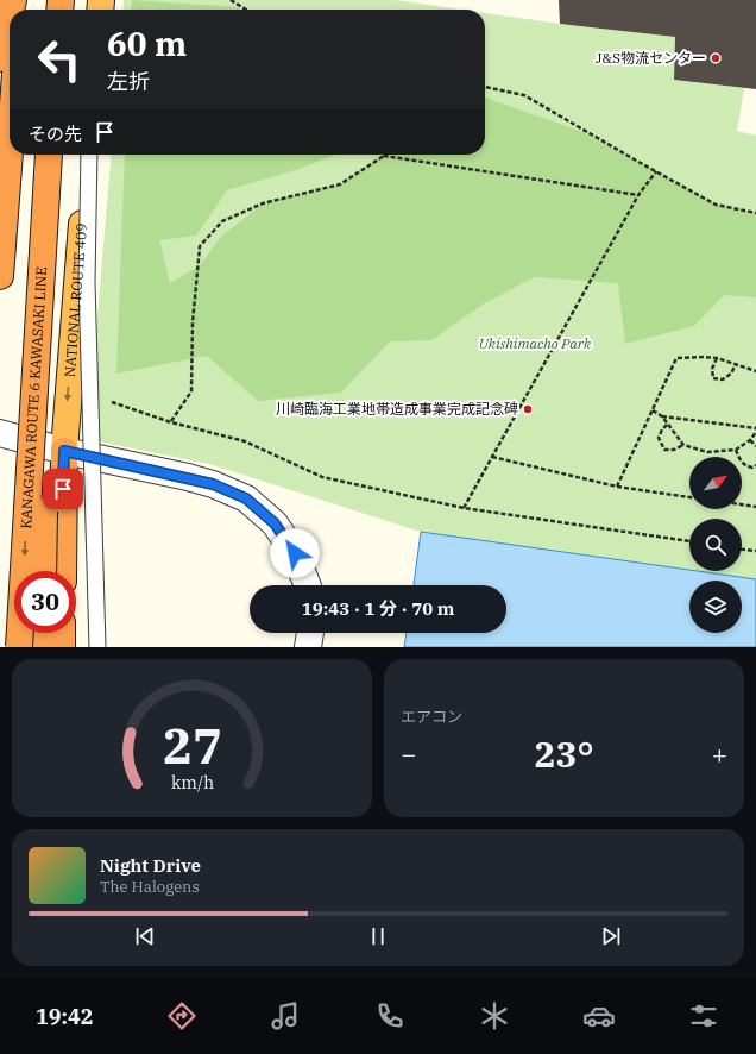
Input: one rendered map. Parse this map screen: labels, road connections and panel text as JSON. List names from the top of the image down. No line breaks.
{"streets":{"highway":["NATIONAL ROUTE 409","KANAGAWA ROUTE 6 KAWASAKI LINE"]},"parks":["Ukishimacho Park"],"places":["J&S物流センター","川崎臨海工業地帯造成事業完成記念碑"],"north":"top right","page":{"turn":["60 m","左折"],"then":"その先","limit":"30","trip":"19:43 · 1 分 · 70 m","tile":"エアコン","heat":["−","23°","+"],"song":["Night Drive","The Halogens"],"tabs":"19:42","gauge":["27","km/h"]}}
